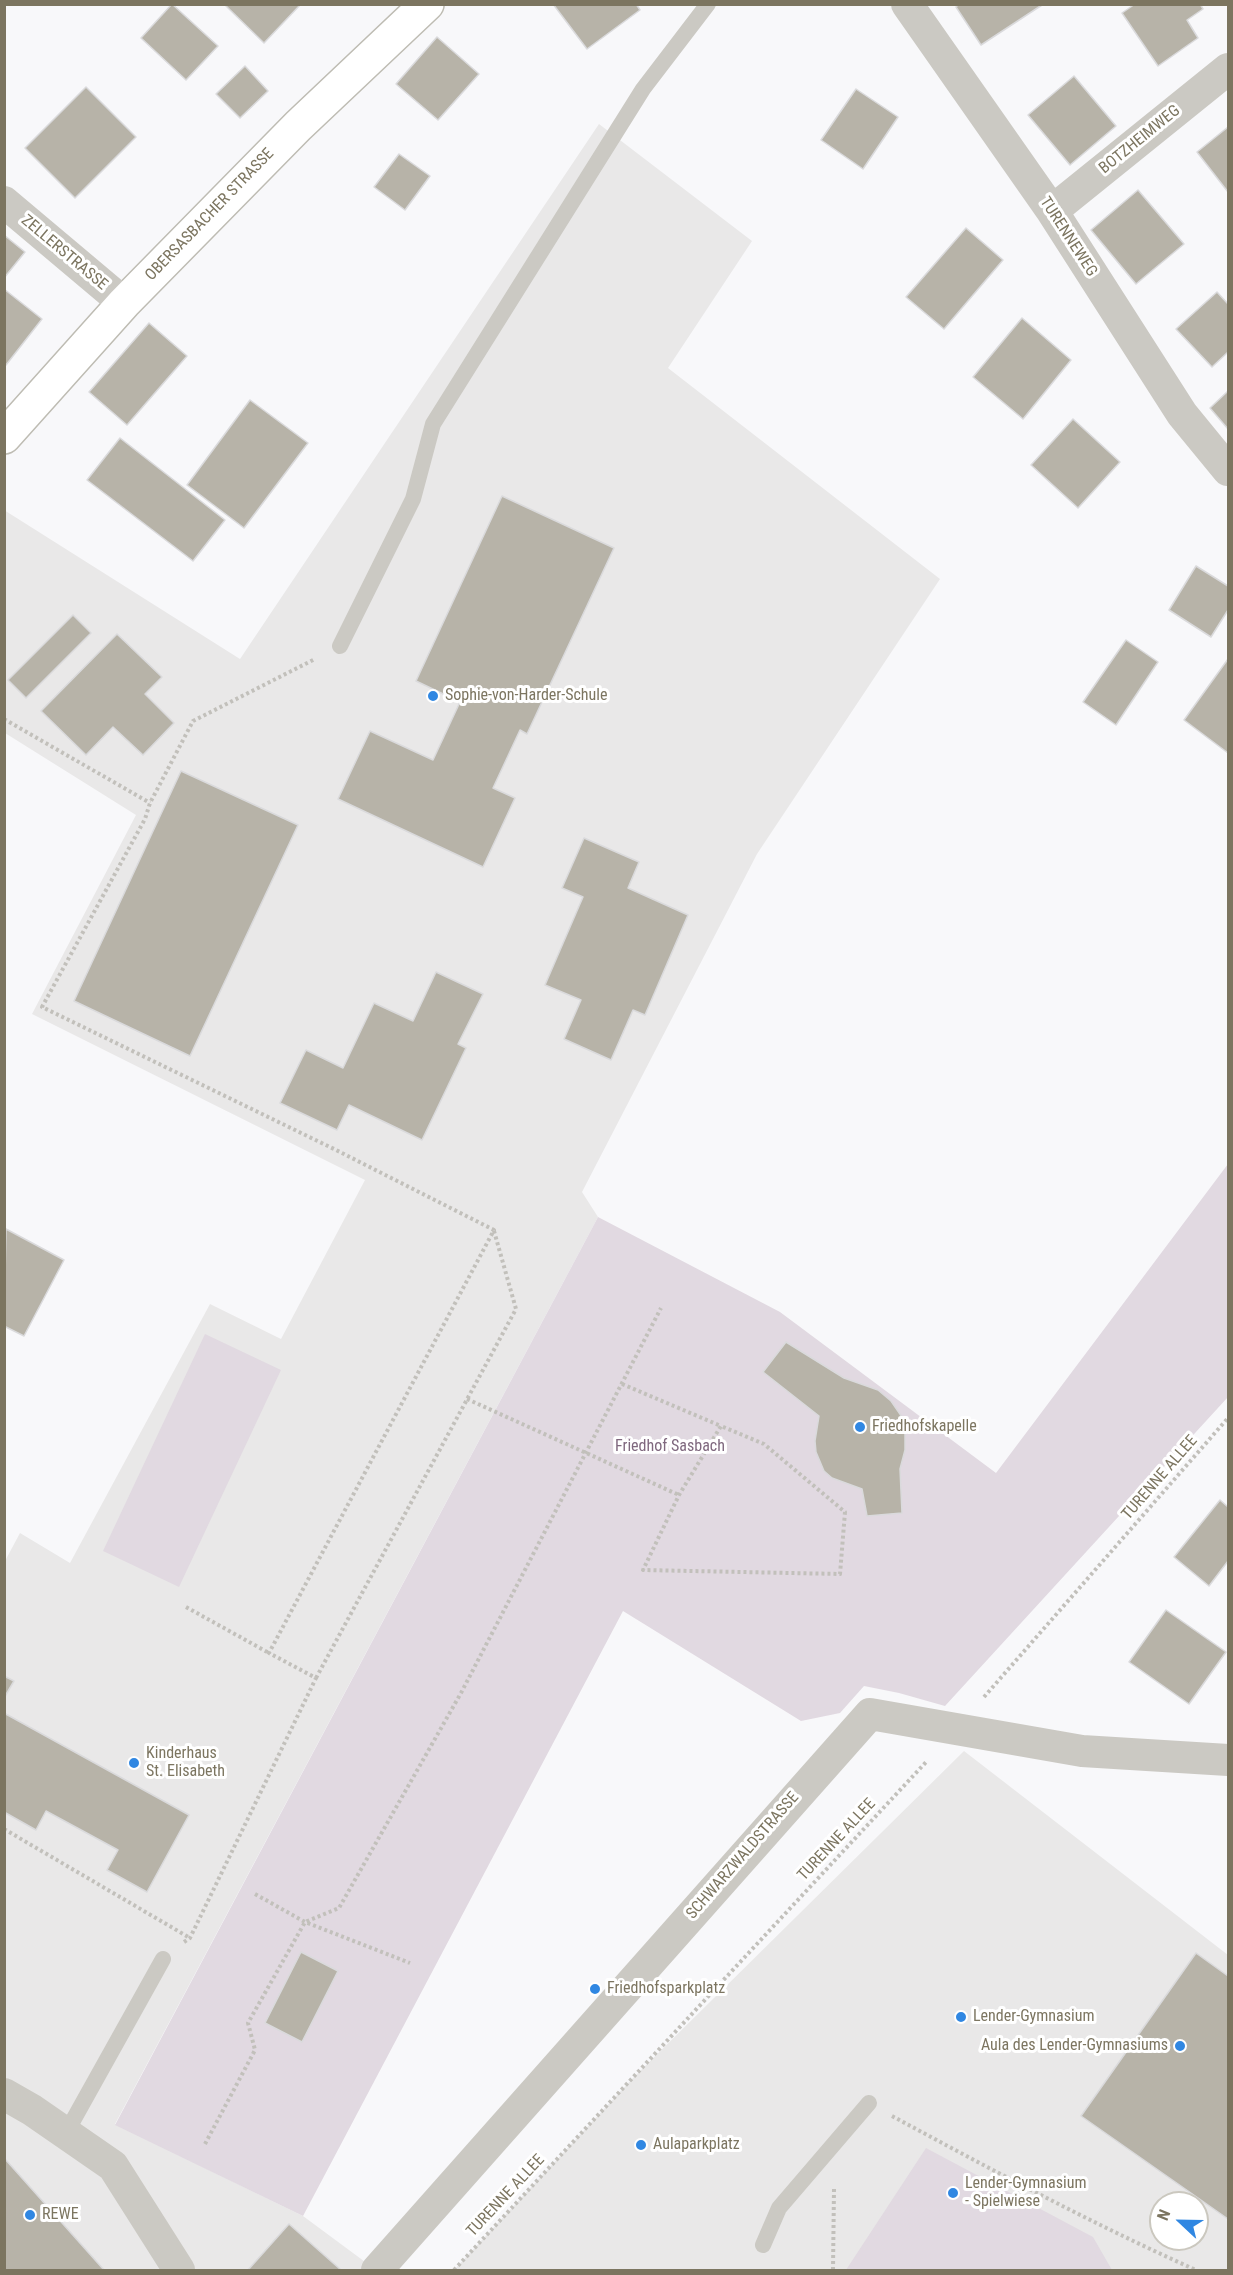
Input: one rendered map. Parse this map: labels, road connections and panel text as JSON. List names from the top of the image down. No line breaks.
{"streets":{"street":["BOTZHEIMWEG","OBERSASBACHER STRASSE","TURENNEWEG","ZELLERSTRASSE","SCHWARZWALDSTRASSE"],"path":["TURENNE ALLEE"]},"crossings":[["BOTZHEIMWEG","TURENNEWEG"],["OBERSASBACHER STRASSE","ZELLERSTRASSE"],["TURENNE ALLEE","SCHWARZWALDSTRASSE"]],"parks":["Friedhof Sasbach"],"places":["Sophie-von-Harder-Schule","Friedhofskapelle","Kinderhaus St. Elisabeth","Friedhofsparkplatz","Lender-Gymnasium","Aula des Lender-Gymnasiums","Aulaparkplatz","Lender-Gymnasium - Spielwiese","REWE"],"north":"left"}
